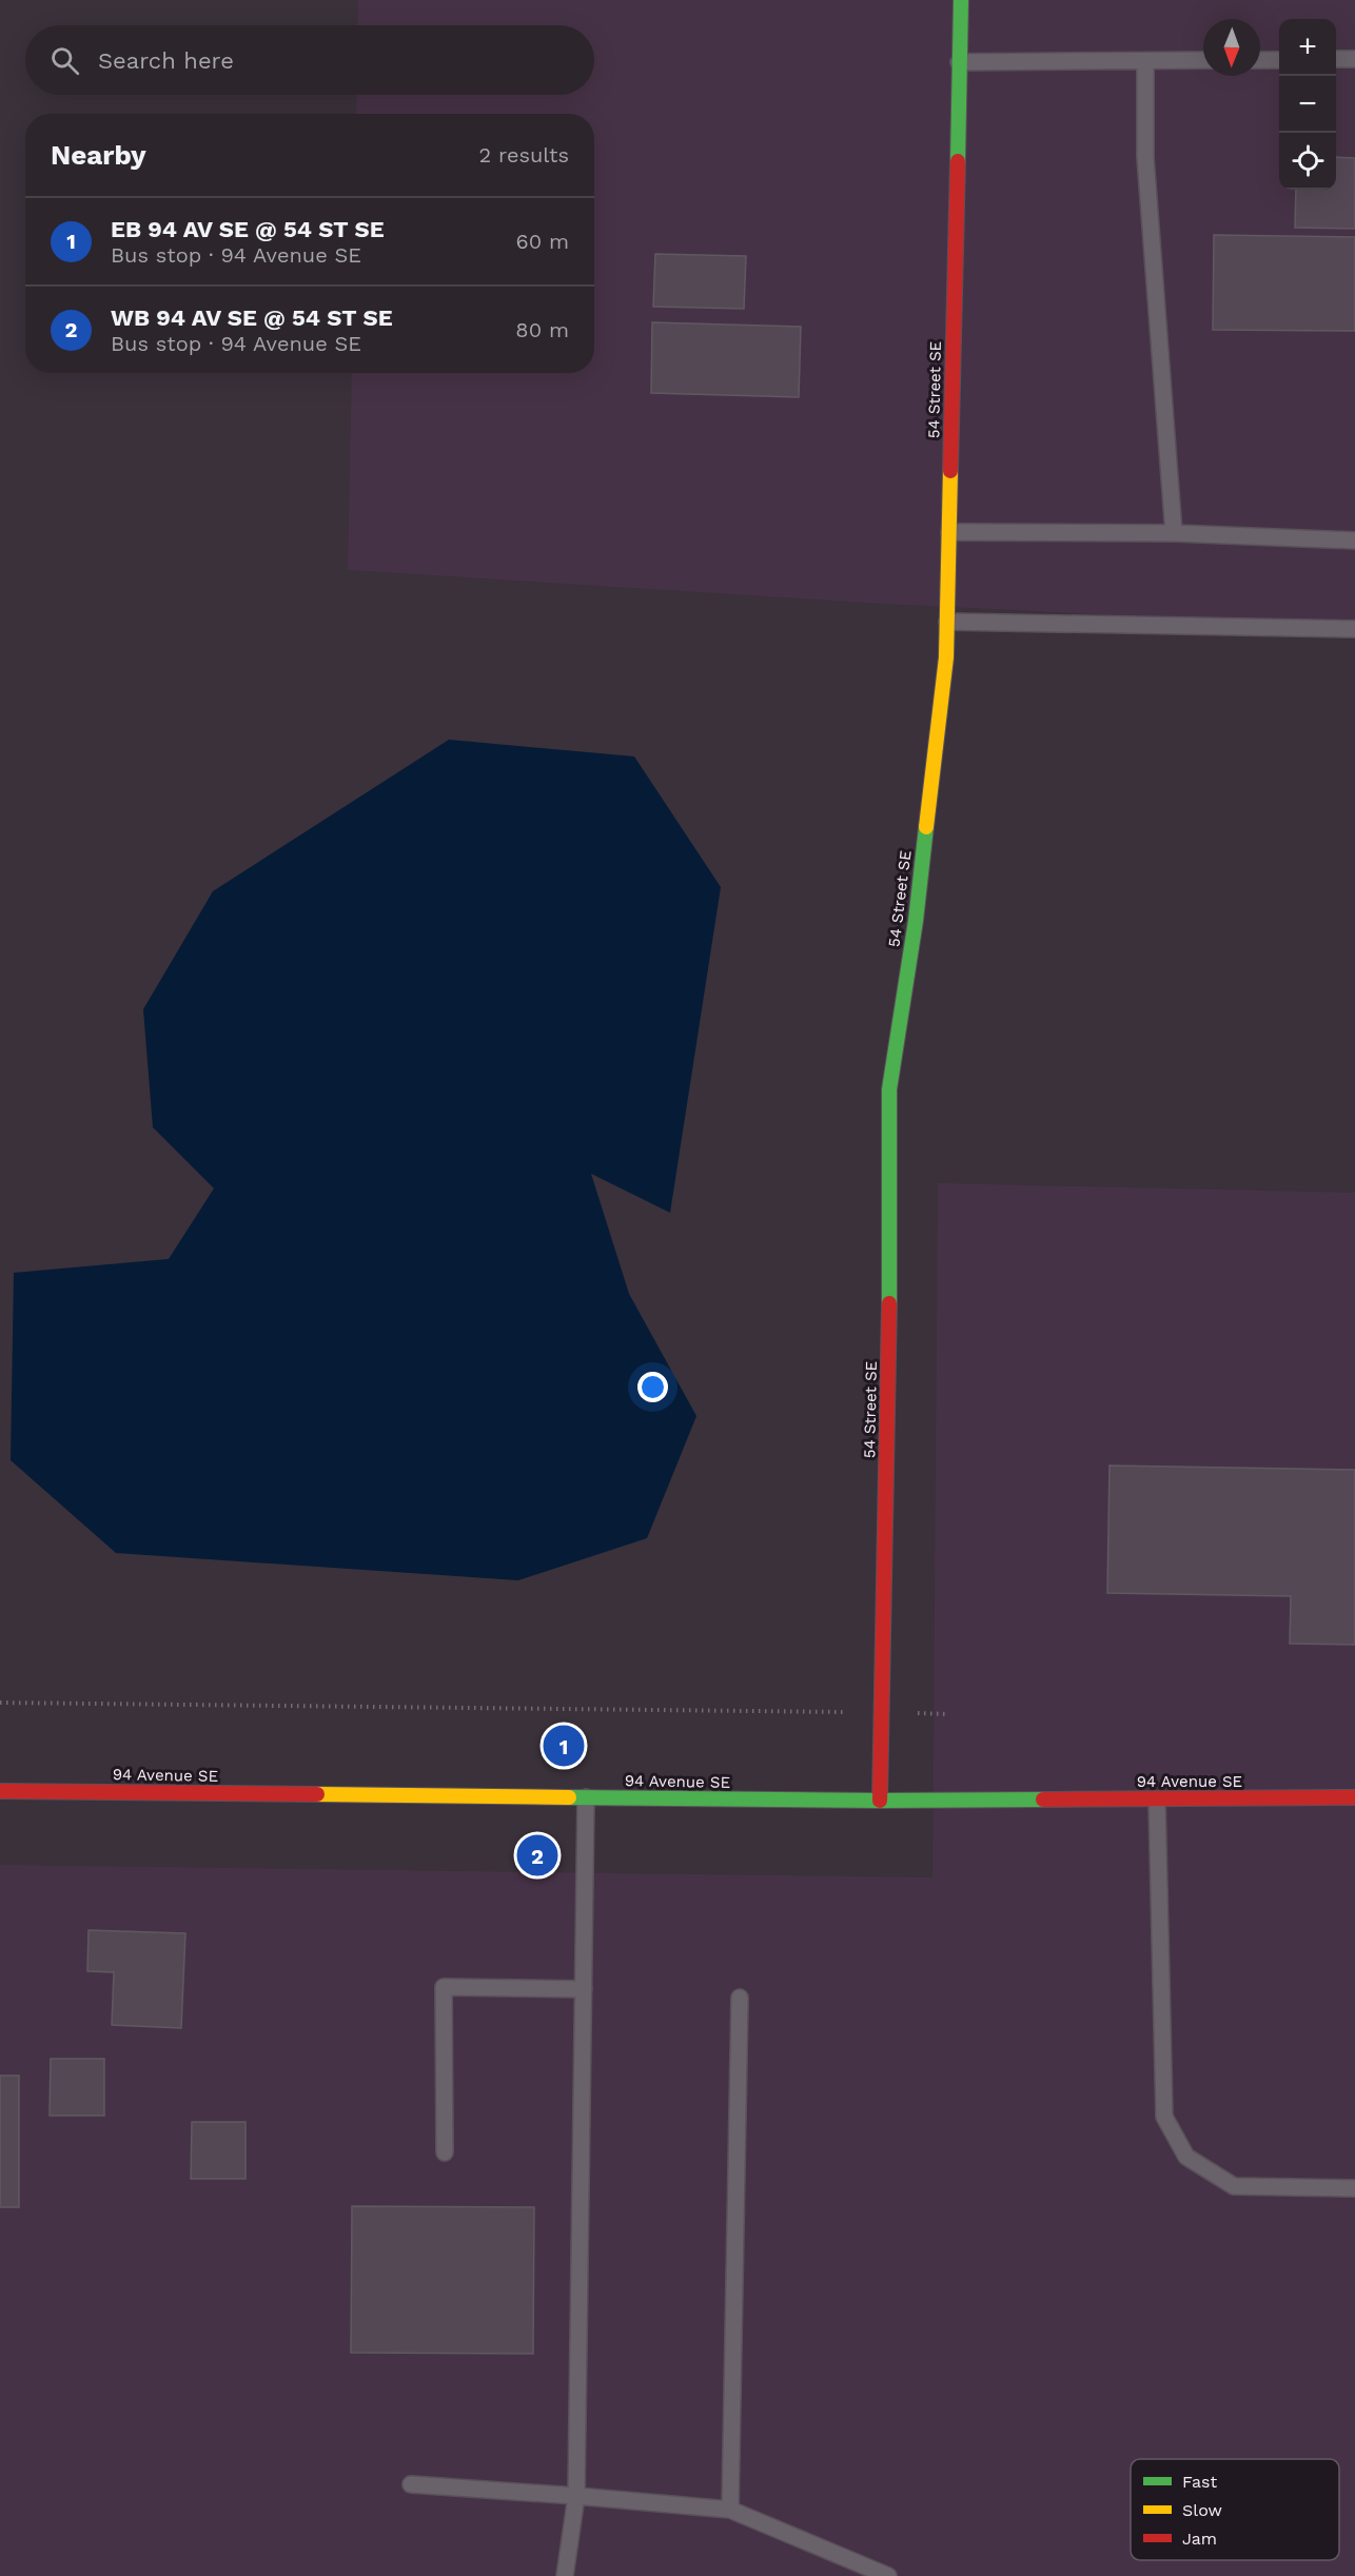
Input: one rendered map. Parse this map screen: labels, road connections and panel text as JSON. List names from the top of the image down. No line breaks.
{"streets":{"street":["54 Street SE","94 Avenue SE"]},"crossings":[["54 Street SE","94 Avenue SE"]],"legend":["Fast","Slow","Jam"],"north":"bottom","page":{"map_buttons":["+","−"],"search":"Search here","heading":["Nearby","2 results"],"list":[{"mark":"1","name":"EB 94 AV SE @ 54 ST SE","note":"Bus stop · 94 Avenue SE","value":"60 m"},{"mark":"2","name":"WB 94 AV SE @ 54 ST SE","note":"Bus stop · 94 Avenue SE","value":"80 m"}],"pins":["1","2"]}}
